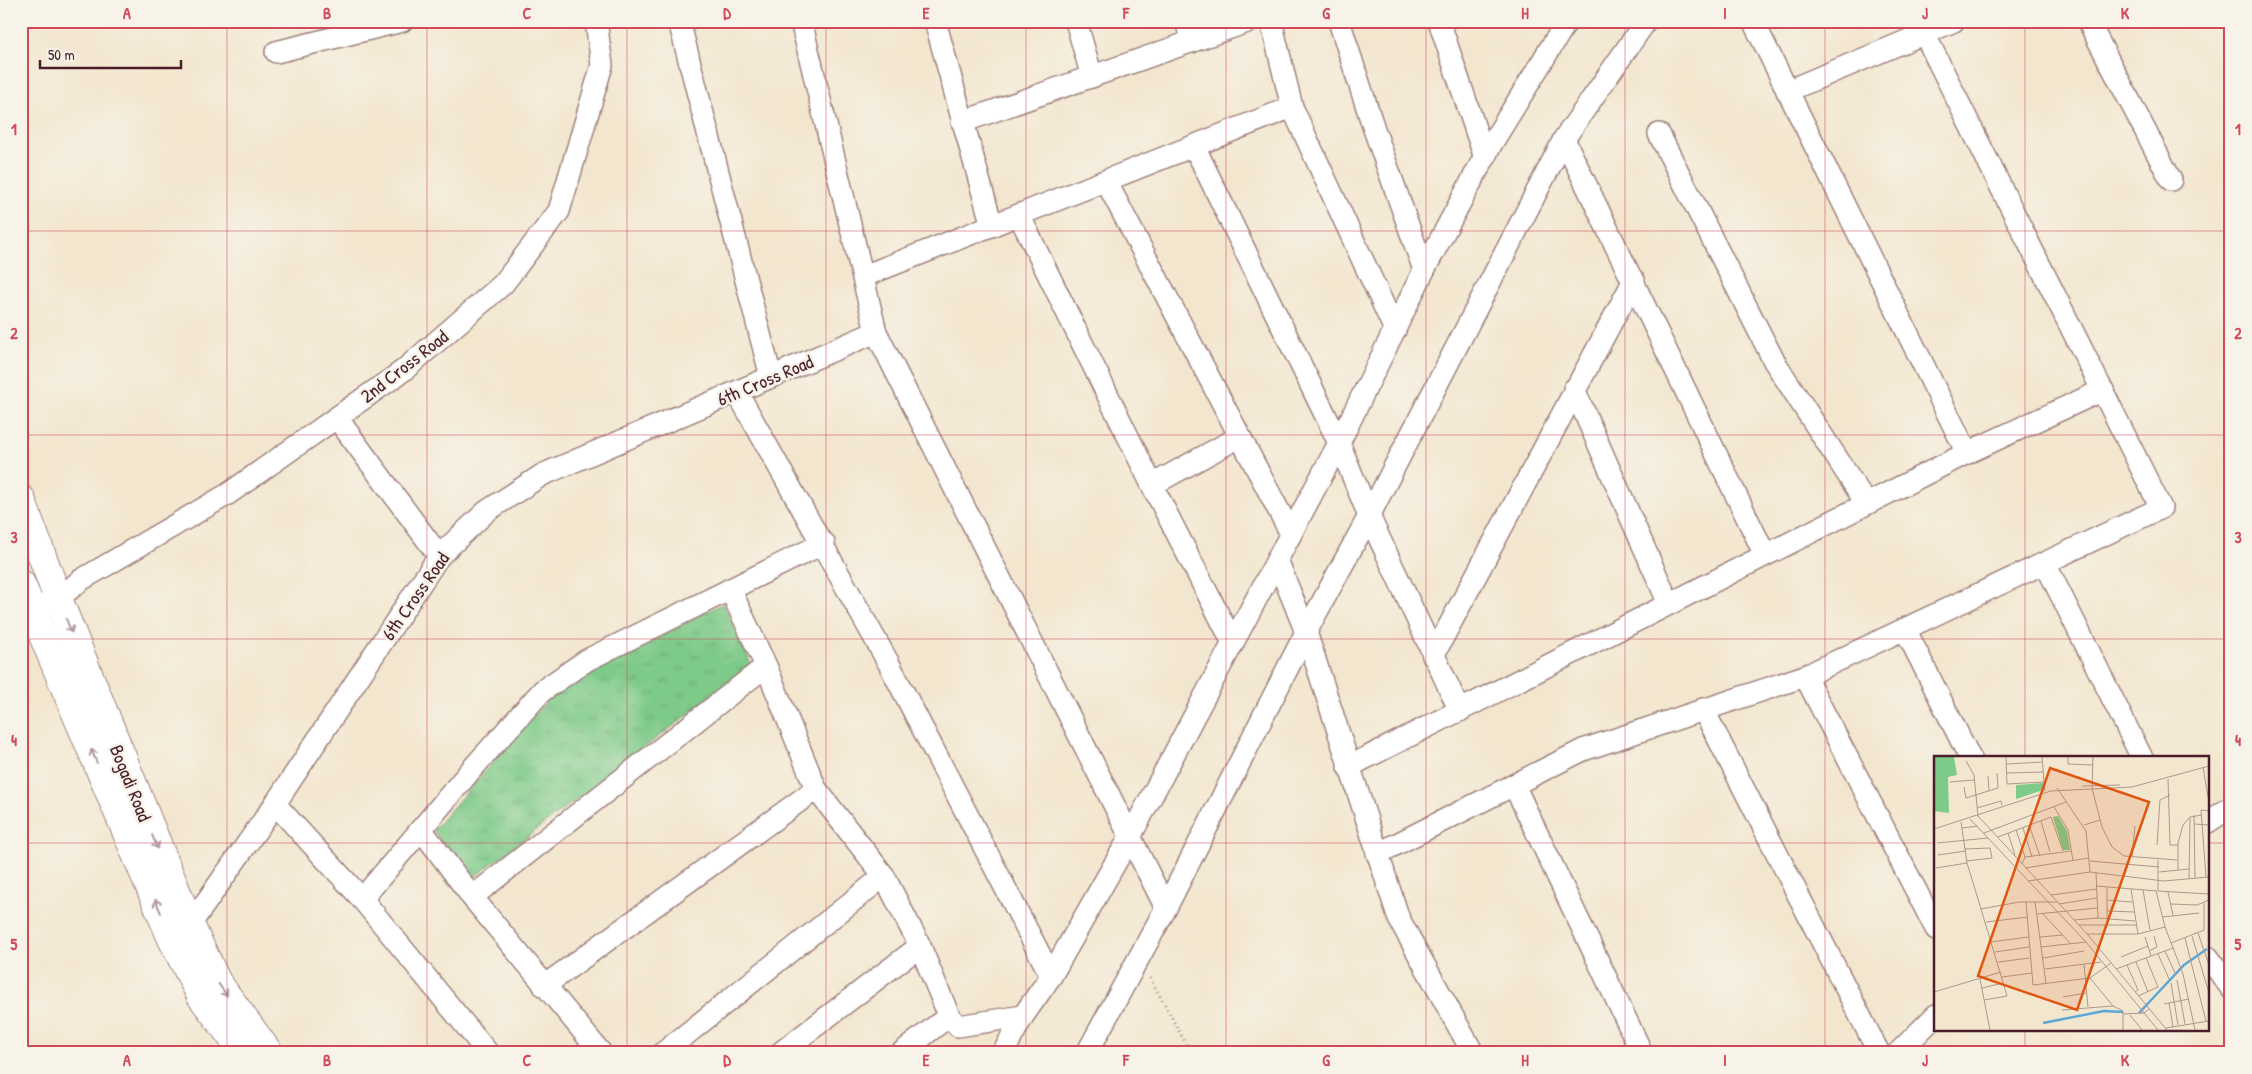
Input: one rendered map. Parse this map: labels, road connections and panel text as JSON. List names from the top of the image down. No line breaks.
{"streets":{"main road":["Bogadi Road"],"street":["2nd Cross Road","6th Cross Road"]},"crossings":[["2nd Cross Road","Bogadi Road"],["6th Cross Road","Bogadi Road"]],"scale_bar":"50 m","grid":{"columns":["A","B","C","D","E","F","G","H","I","J","K"],"rows":["1","2","3","4","5"]}}
